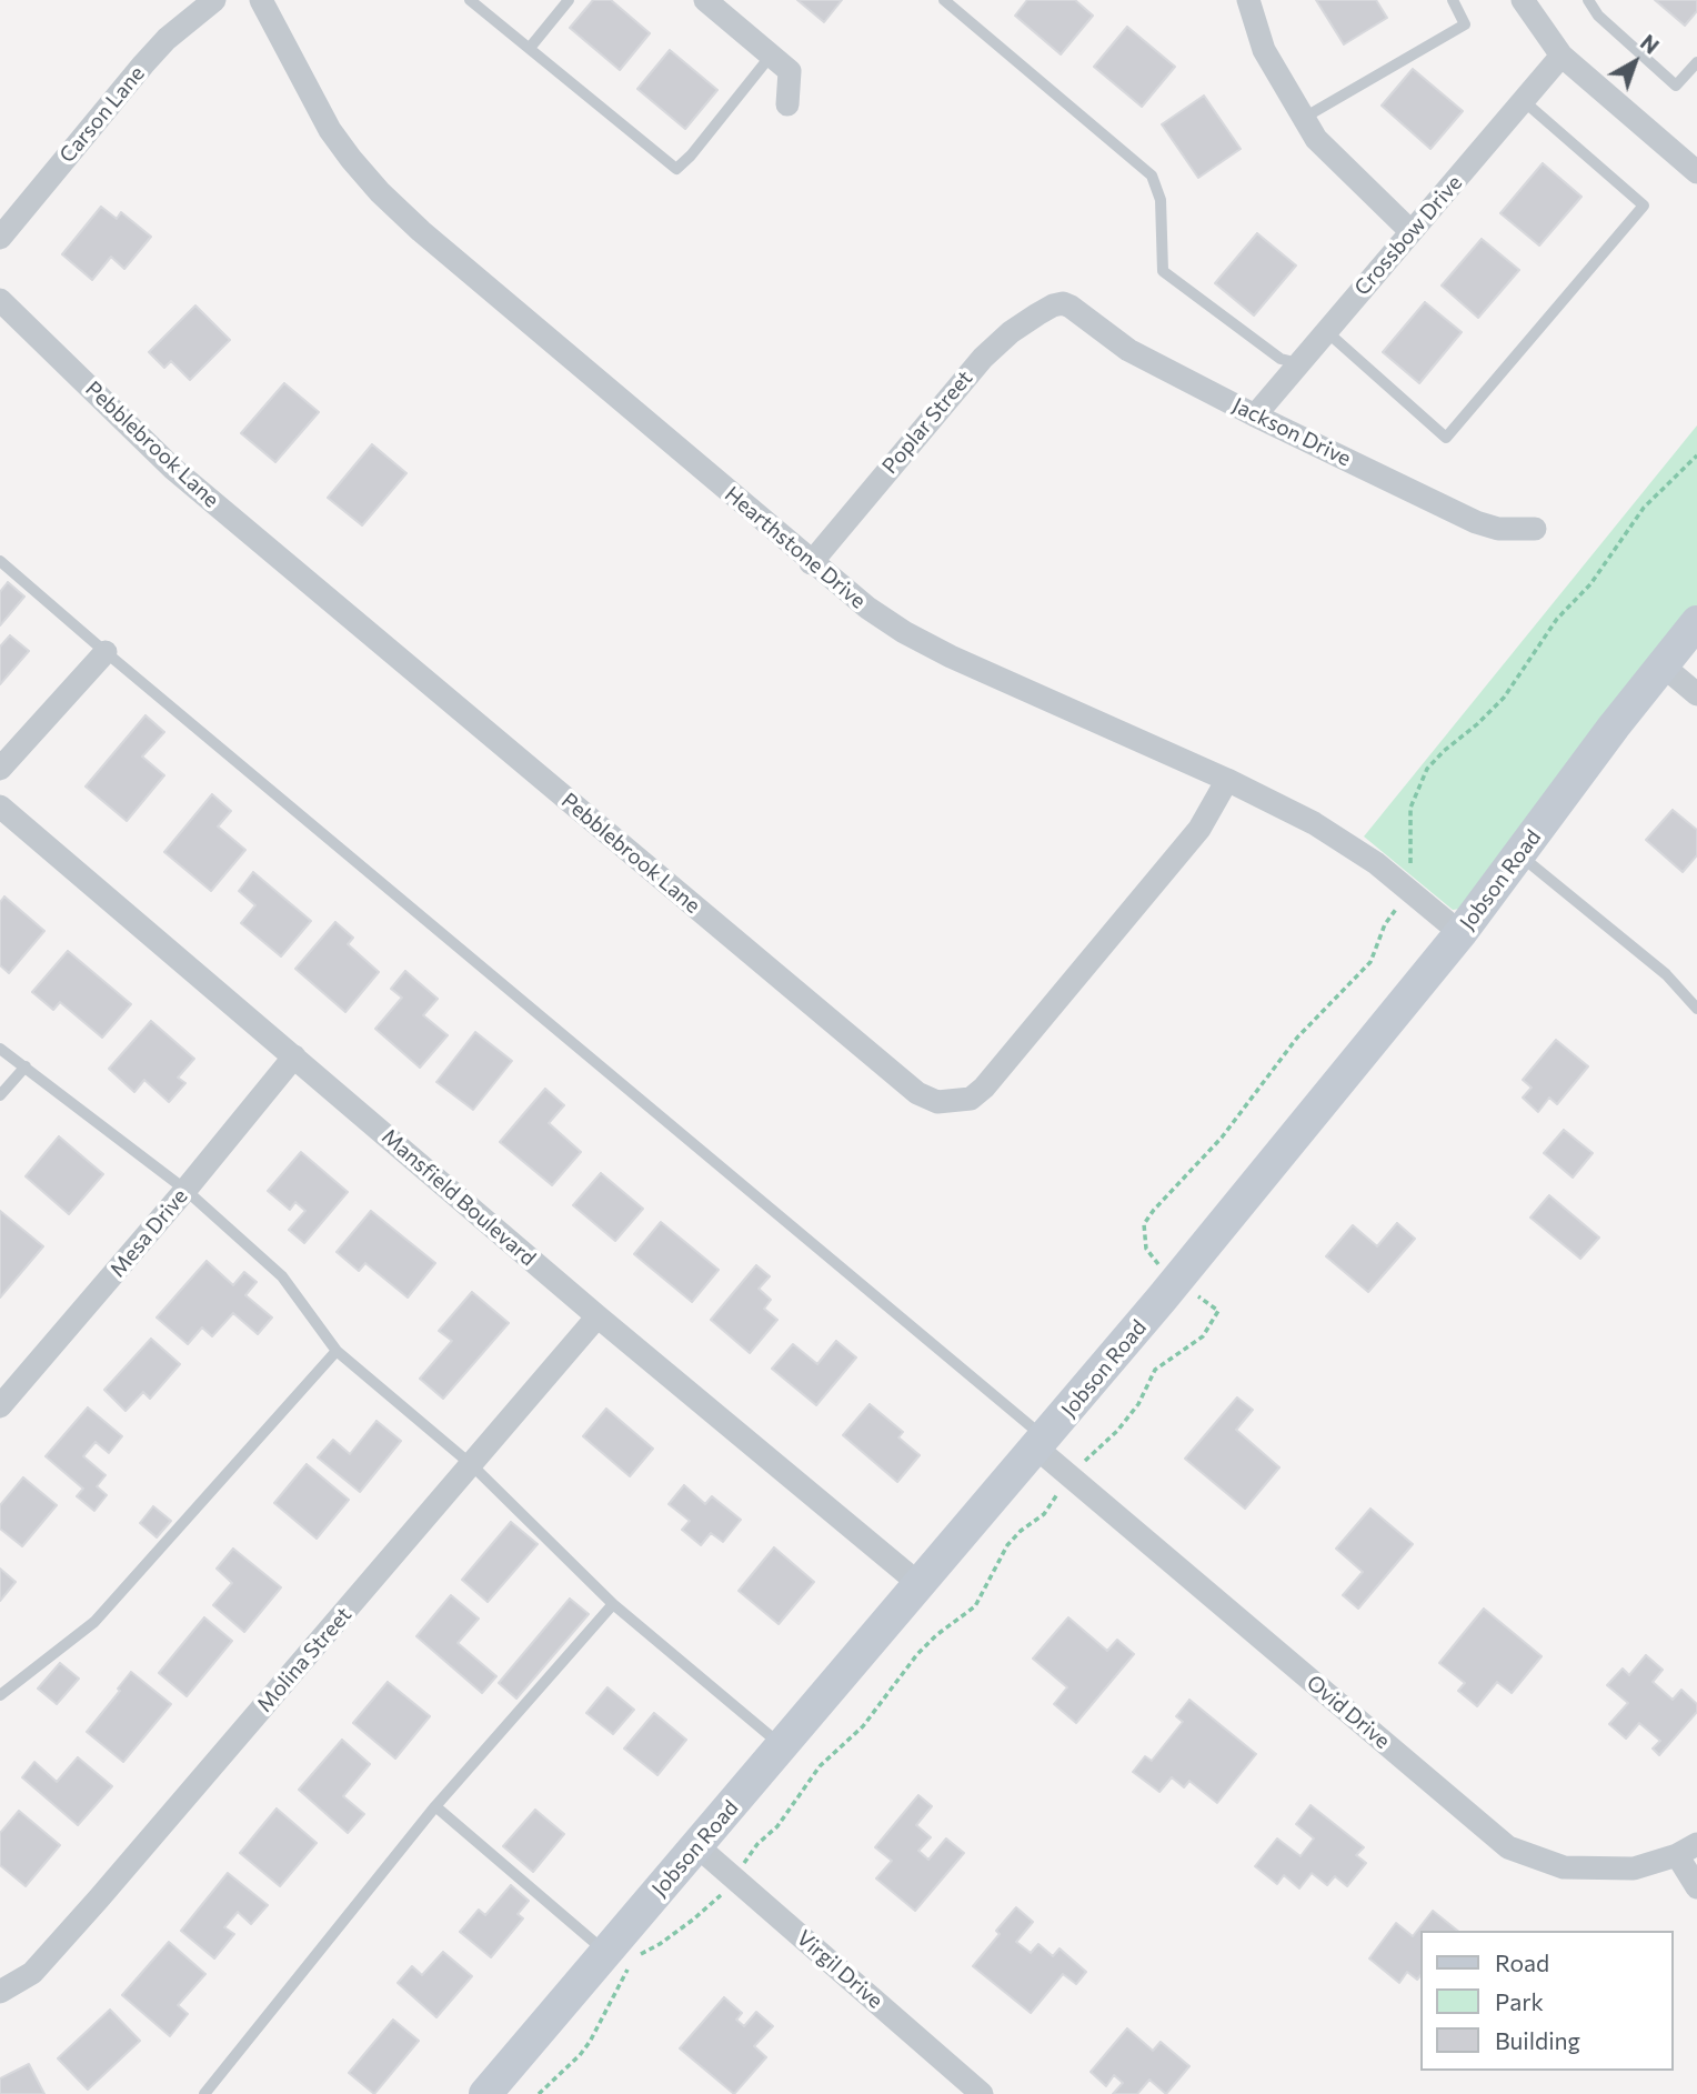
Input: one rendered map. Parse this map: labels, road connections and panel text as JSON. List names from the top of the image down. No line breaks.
{"streets":{"street":["Carson Lane","Crossbow Drive","Poplar Street","Jackson Drive","Pebblebrook Lane","Hearthstone Drive","Jobson Road","Mansfield Boulevard","Mesa Drive","Molina Street","Ovid Drive","Virgil Drive"]},"crossings":[["Crossbow Drive","Jackson Drive"],["Poplar Street","Jackson Drive"],["Poplar Street","Hearthstone Drive"],["Pebblebrook Lane","Hearthstone Drive"],["Hearthstone Drive","Jobson Road"],["Jobson Road","Mansfield Boulevard"],["Jobson Road","Ovid Drive"],["Jobson Road","Virgil Drive"],["Mansfield Boulevard","Mesa Drive"],["Mansfield Boulevard","Molina Street"]],"legend":["Road","Park","Building"],"north":"top right"}
